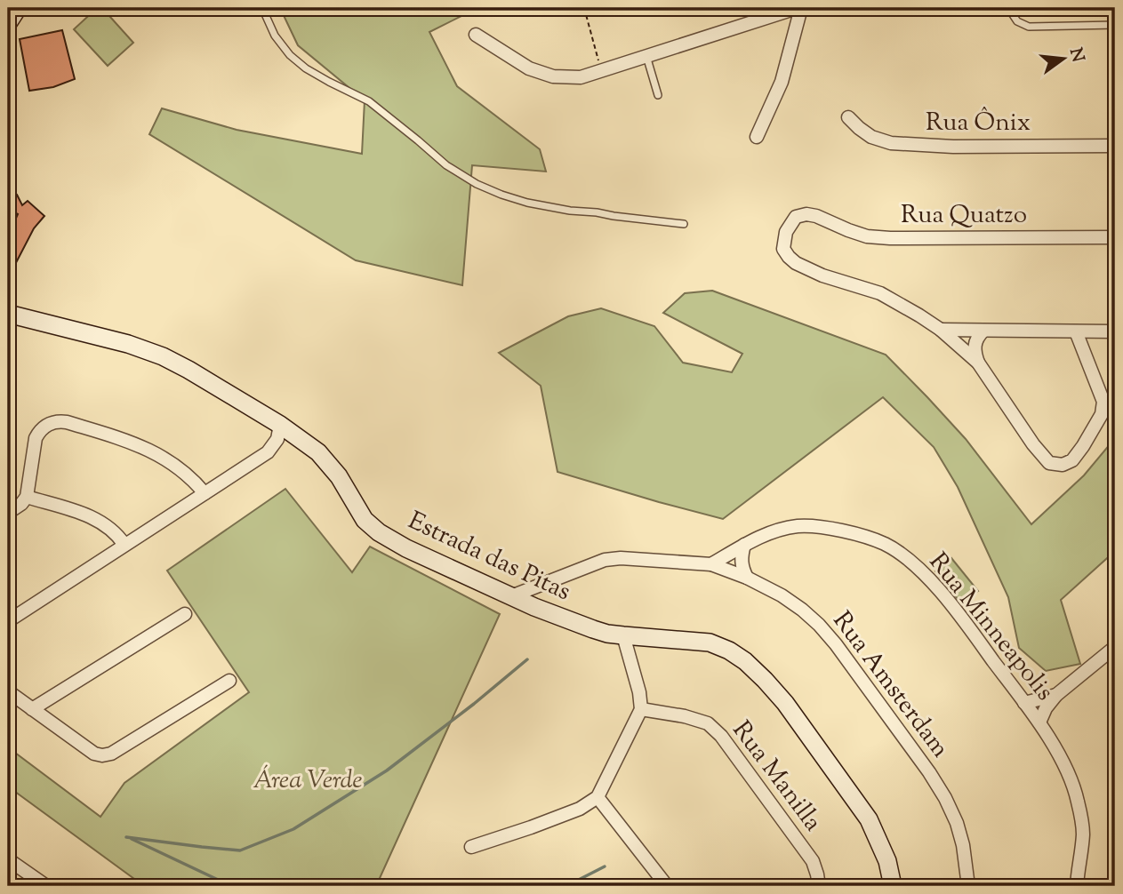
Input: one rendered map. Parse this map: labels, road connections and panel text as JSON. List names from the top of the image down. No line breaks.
{"streets":{"main road":["Estrada das Pitas"],"street":["Rua Ônix","Rua Quatzo","Rua Minneapolis","Rua Amsterdam","Rua Manilla"]},"crossings":[["Estrada das Pitas","Rua Amsterdam"],["Rua Minneapolis","Rua Amsterdam"]],"parks":["Área Verde"],"north":"right"}
